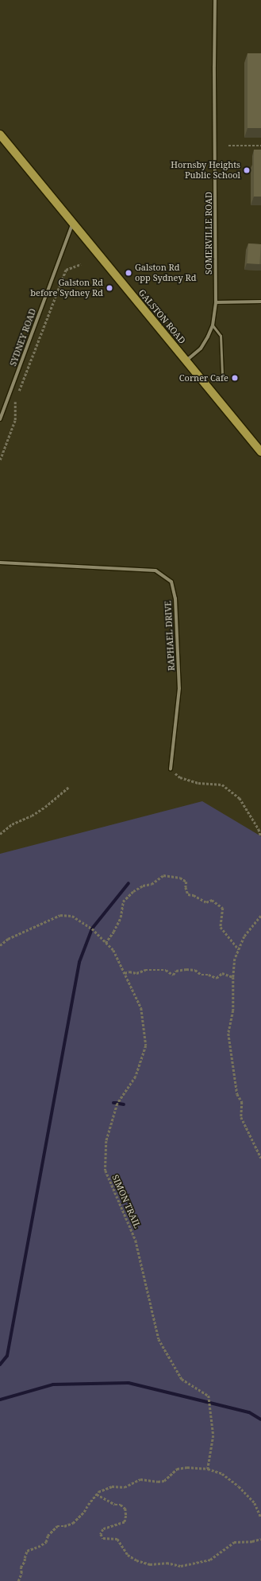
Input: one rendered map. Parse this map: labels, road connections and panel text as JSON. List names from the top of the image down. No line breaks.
{"streets":{"main road":["GALSTON ROAD"],"street":["SOMERVILLE ROAD","SYDNEY ROAD","RAPHAEL DRIVE"],"path":["SIMON TRAIL"]},"crossings":[["SOMERVILLE ROAD","GALSTON ROAD"],["GALSTON ROAD","SYDNEY ROAD"]],"places":["Hornsby Heights Public School","Galston Rd opp Sydney Rd","Galston Rd before Sydney Rd","Corner Cafe"]}
